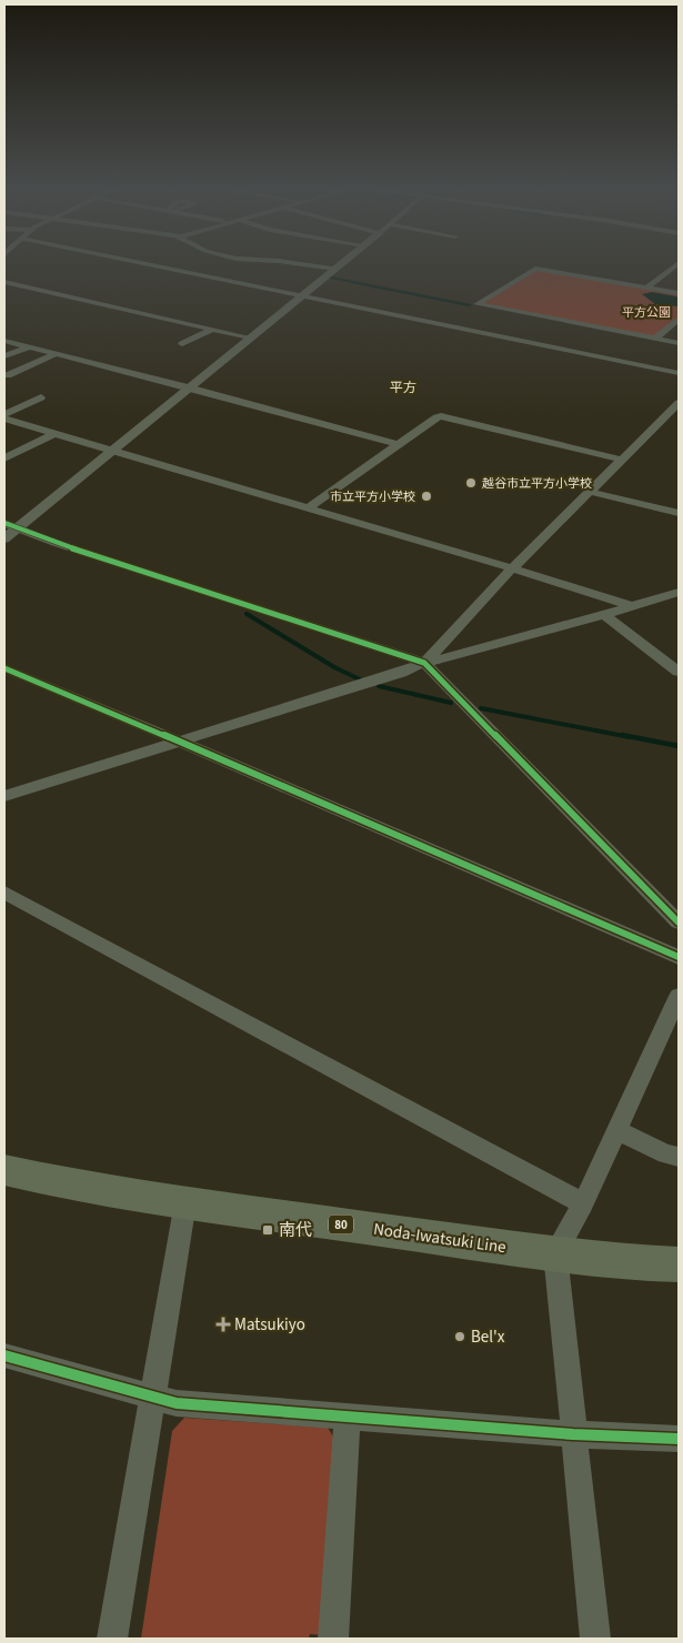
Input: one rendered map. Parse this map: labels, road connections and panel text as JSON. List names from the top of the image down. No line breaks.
{"streets":{"main road":["80","Noda-Iwatsuki Line"]},"districts":["平方"],"parks":["平方公園"],"places":{"other":["越谷市立平方小学校","市立平方小学校","Bel'x"],"transit":["南代"],"health":["Matsukiyo"]}}
